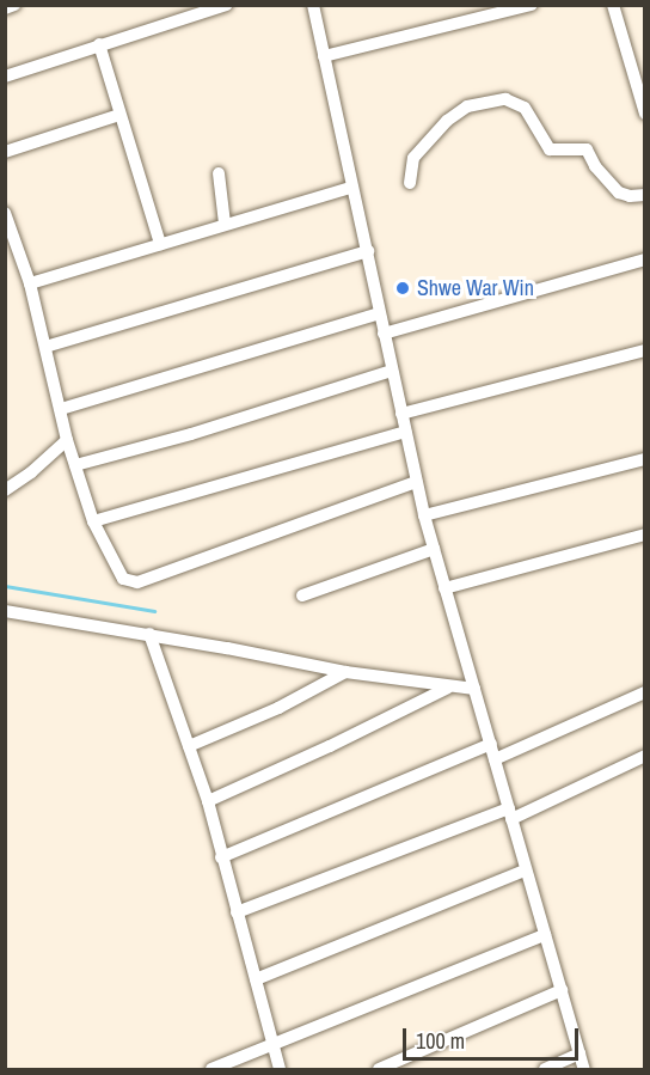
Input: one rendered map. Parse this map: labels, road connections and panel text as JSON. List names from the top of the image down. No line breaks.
{"places":["Shwe War Win"],"scale_bar":"100 m"}
